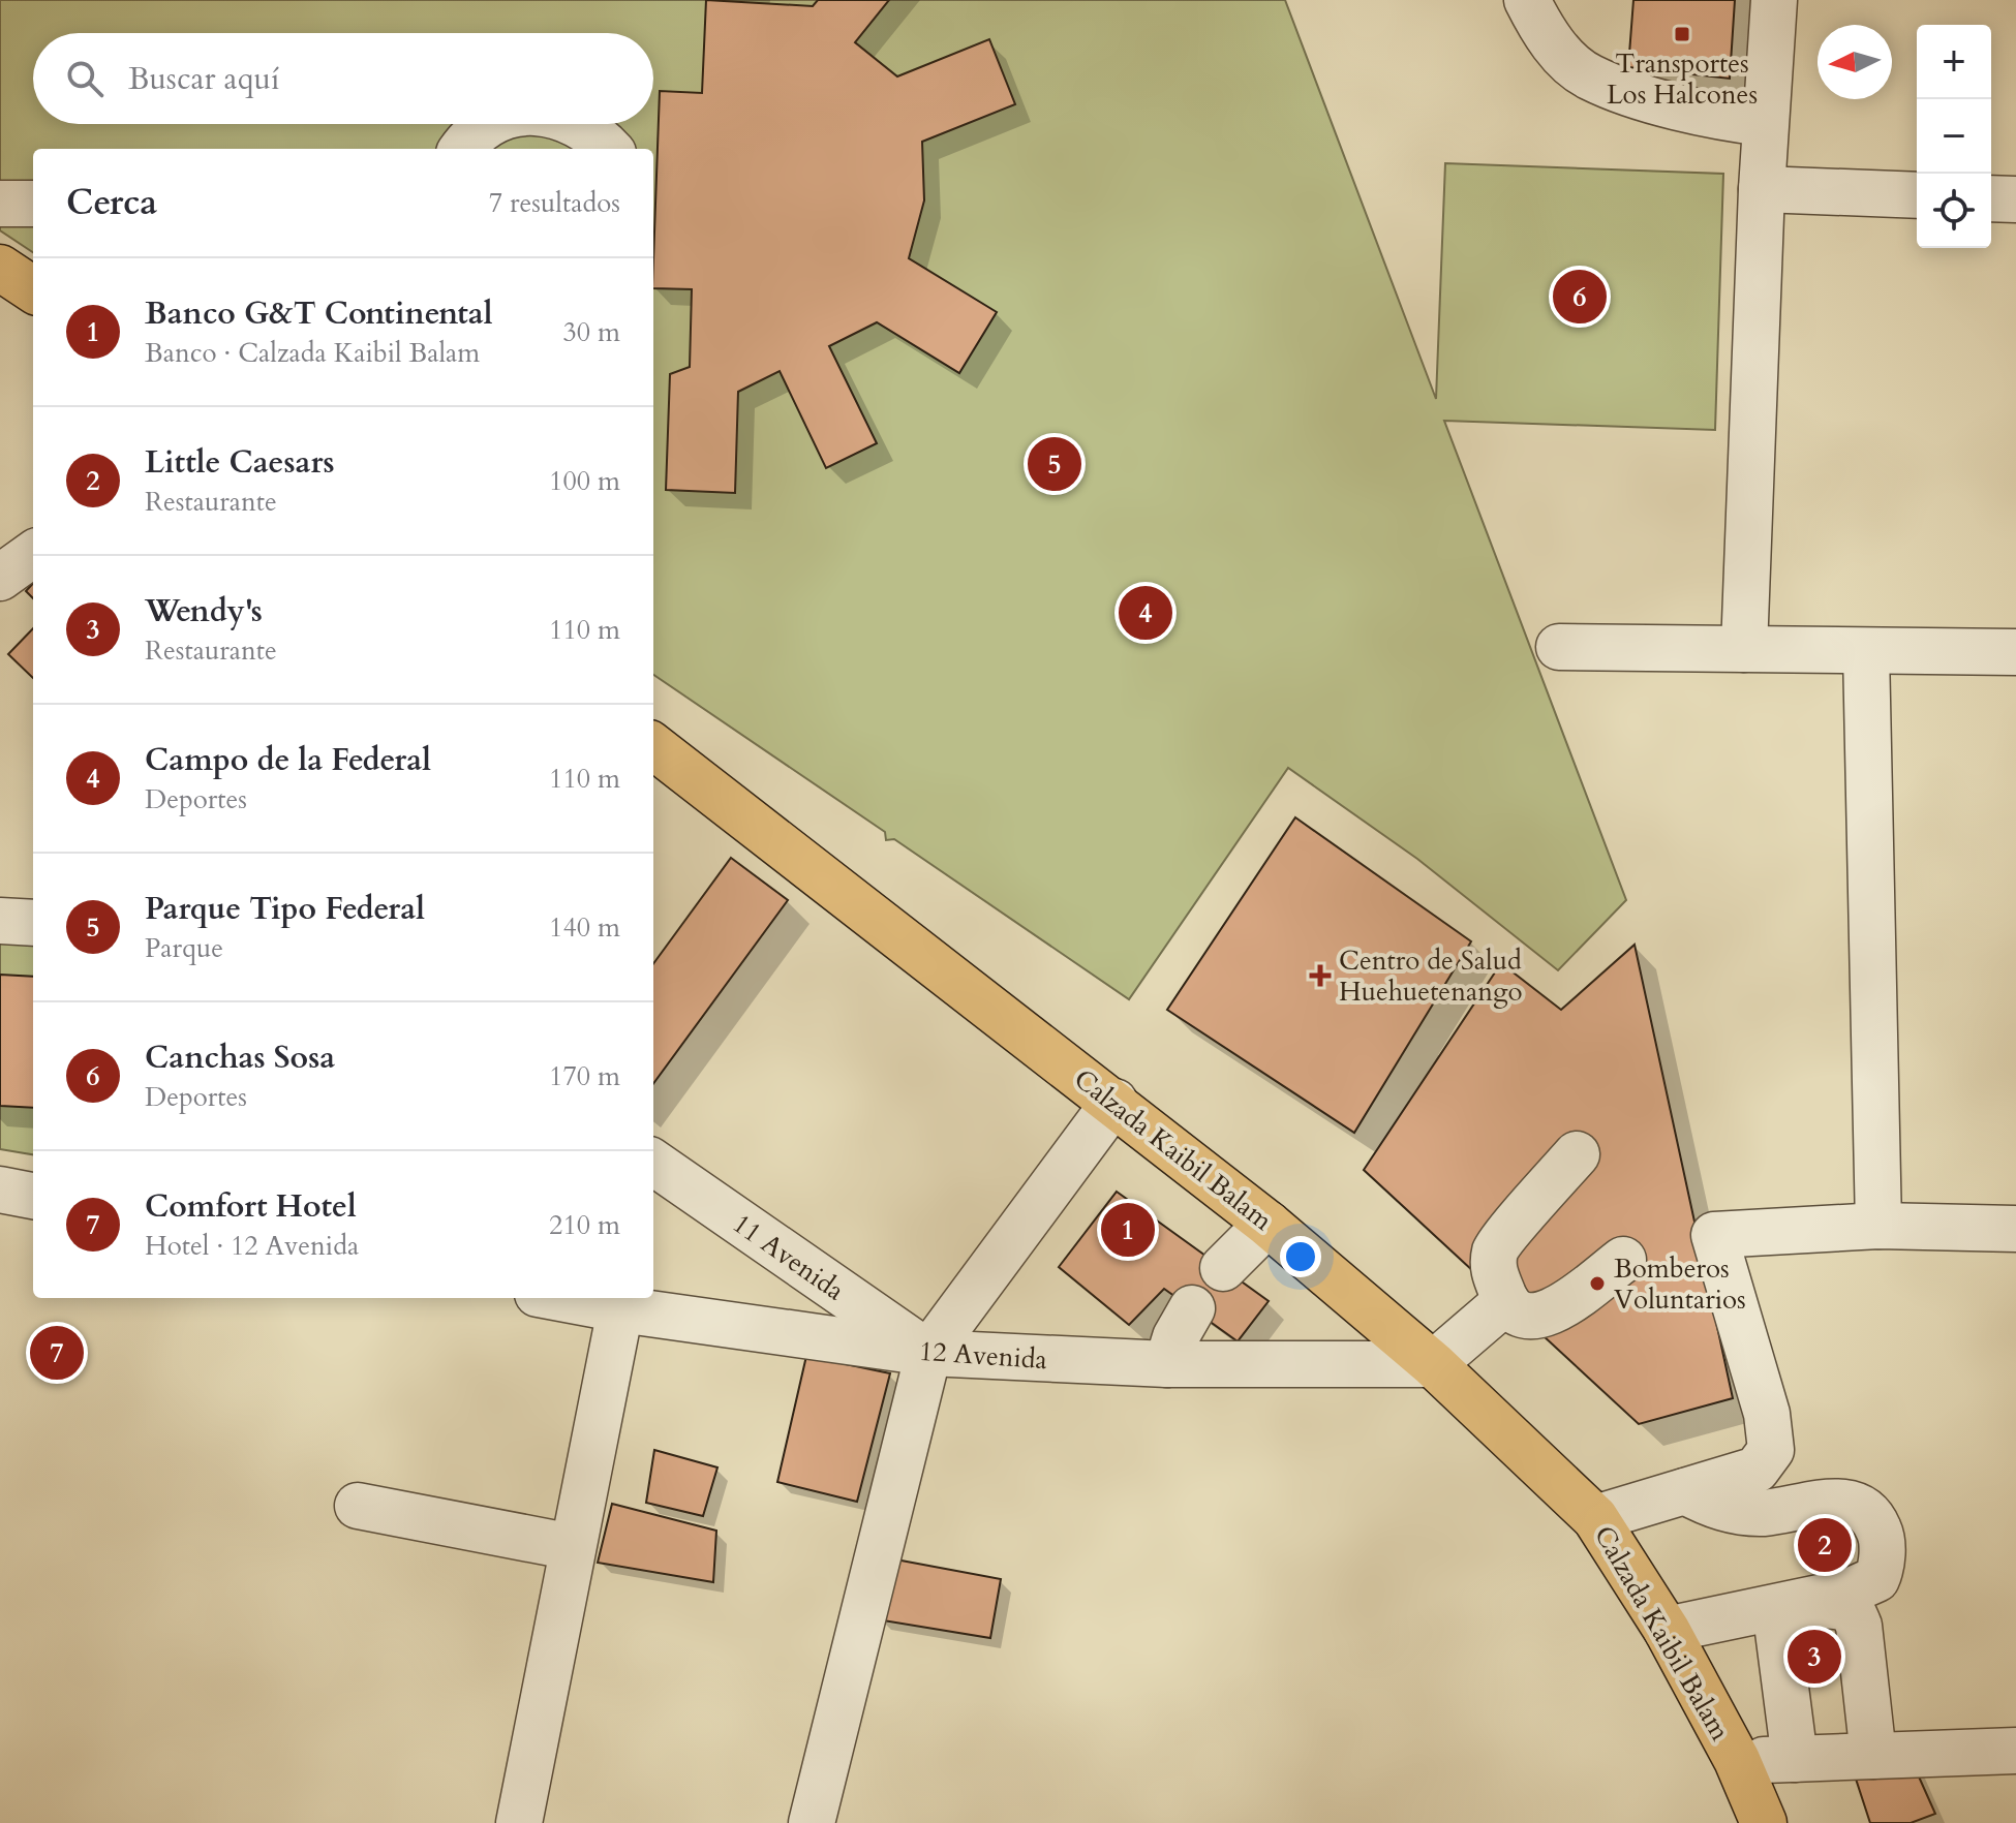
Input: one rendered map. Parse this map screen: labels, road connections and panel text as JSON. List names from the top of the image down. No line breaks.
{"streets":{"main road":["Calzada Kaibil Balam"],"street":["11 Avenida","12 Avenida"]},"crossings":[["Calzada Kaibil Balam","12 Avenida"],["11 Avenida","12 Avenida"]],"places":{"transit":["Transportes Los Halcones"],"health":["Centro de Salud Huehuetenango"],"other":["Bomberos Voluntarios"]},"north":"left","page":{"map_buttons":["+","−"],"search":"Buscar aquí","heading":["Cerca","7 resultados"],"list":[{"mark":"1","name":"Banco G&T Continental","note":"Banco · Calzada Kaibil Balam","value":"30 m"},{"mark":"2","name":"Little Caesars","note":"Restaurante","value":"100 m"},{"mark":"3","name":"Wendy's","note":"Restaurante","value":"110 m"},{"mark":"4","name":"Campo de la Federal","note":"Deportes","value":"110 m"},{"mark":"5","name":"Parque Tipo Federal","note":"Parque","value":"140 m"},{"mark":"6","name":"Canchas Sosa","note":"Deportes","value":"170 m"},{"mark":"7","name":"Comfort Hotel","note":"Hotel · 12 Avenida","value":"210 m"}],"pins":["6","5","4","1","7","2","3"]}}
